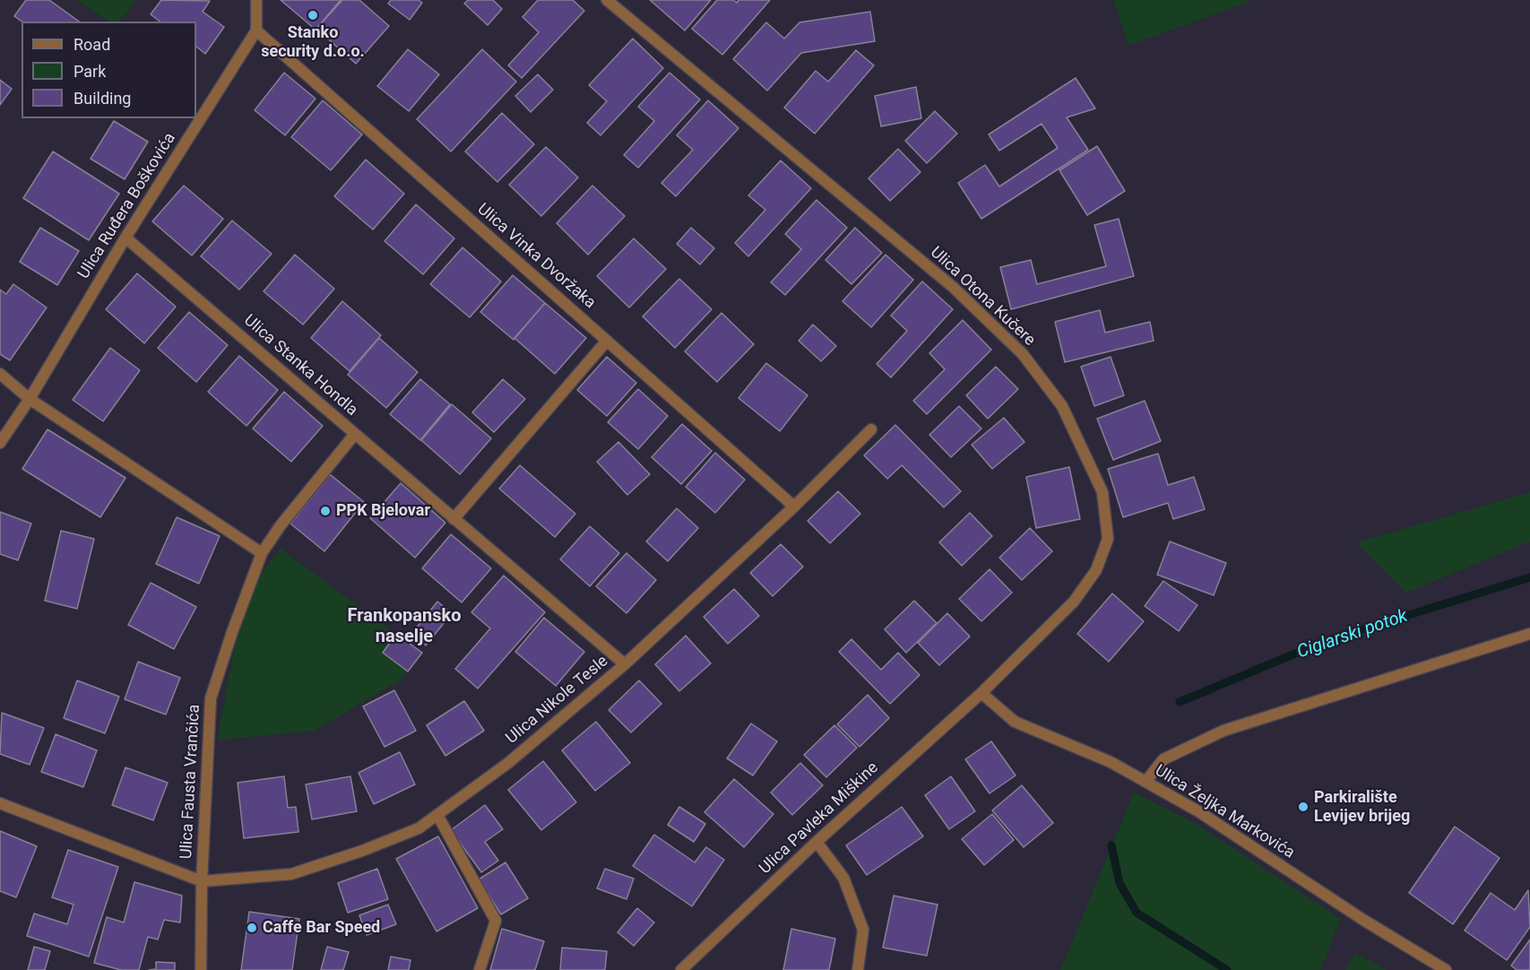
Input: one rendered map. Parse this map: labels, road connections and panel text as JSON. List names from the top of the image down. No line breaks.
{"streets":{"street":["Ulica Ruđera Boškovića","Ulica Vinka Dvoržaka","Ulica Otona Kučere","Ulica Stanka Hondla","Ulica Nikole Tesle","Ulica Fausta Vrančića","Ulica Željka Markovića","Ulica Pavleka Miškine"]},"crossings":[["Ulica Ruđera Boškovića","Ulica Vinka Dvoržaka"],["Ulica Ruđera Boškovića","Ulica Stanka Hondla"],["Ulica Vinka Dvoržaka","Ulica Nikole Tesle"],["Ulica Otona Kučere","Ulica Željka Markovića"],["Ulica Otona Kučere","Ulica Pavleka Miškine"],["Ulica Stanka Hondla","Ulica Nikole Tesle"],["Ulica Stanka Hondla","Ulica Fausta Vrančića"],["Ulica Nikole Tesle","Ulica Fausta Vrančića"],["Ulica Željka Markovića","Ulica Pavleka Miškine"]],"districts":["Frankopansko naselje"],"water":["Ciglarski potok"],"places":["Stanko security d.o.o.","PPK Bjelovar","Parkiralište Levijev brijeg","Caffe Bar Speed"],"legend":["Road","Park","Building"]}
